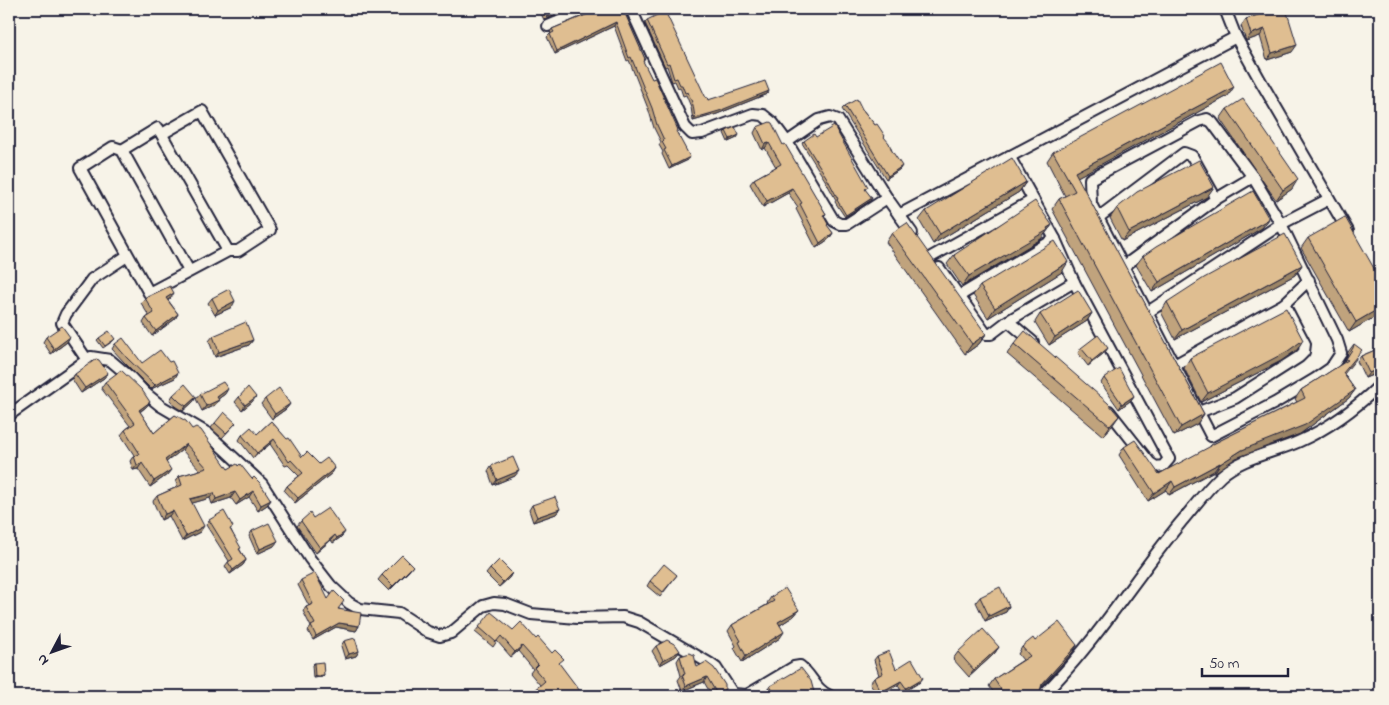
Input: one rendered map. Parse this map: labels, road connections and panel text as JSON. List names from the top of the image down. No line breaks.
{"scale_bar":"50 m","north":"bottom left"}
